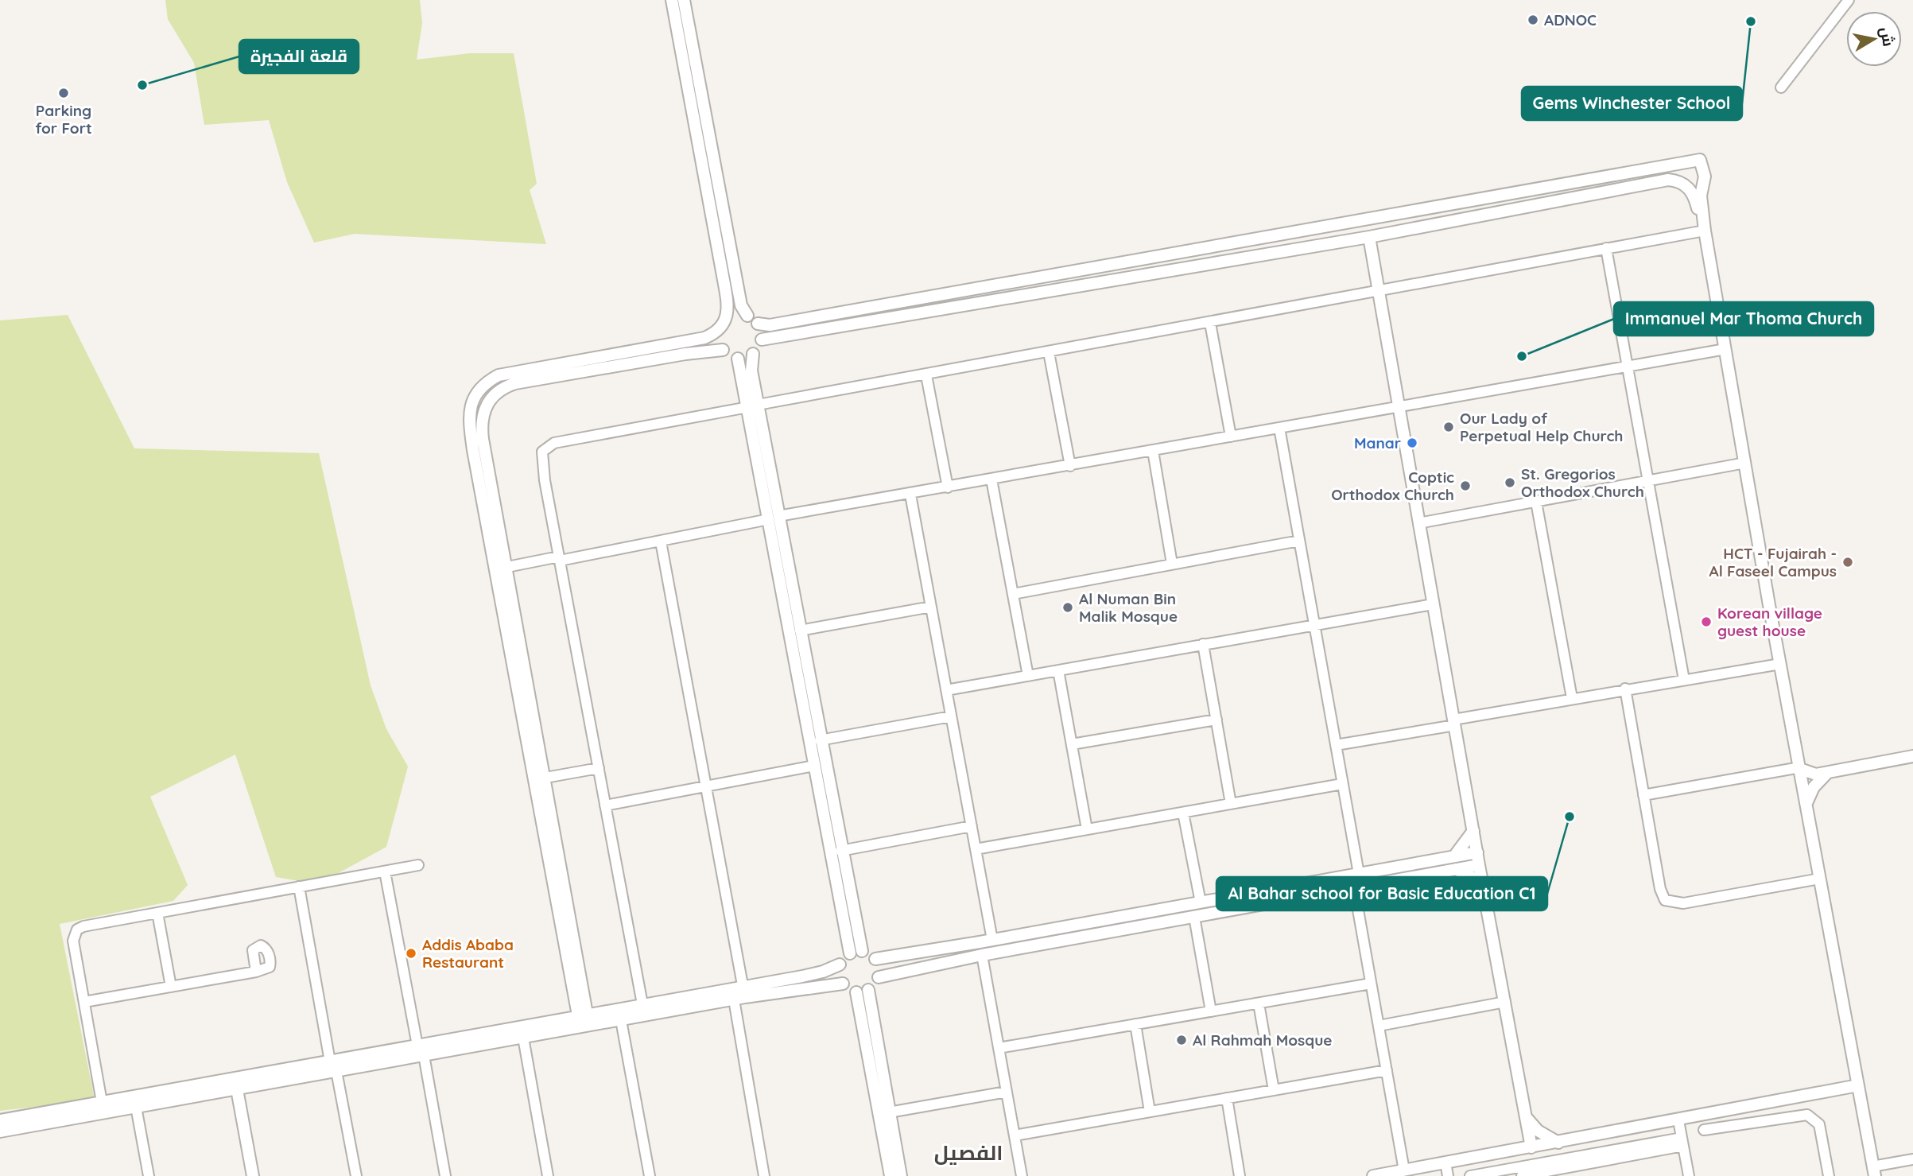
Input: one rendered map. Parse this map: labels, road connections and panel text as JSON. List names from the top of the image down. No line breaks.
{"districts":["الفصيل"],"places":["ADNOC","Gems Winchester School","قلعة الفجيرة","Parking for Fort","Immanuel Mar Thoma Church","Our Lady of Perpetual Help Church","Manar","St. Gregorios Orthodox Church","Coptic Orthodox Church","HCT - Fujairah - Al Faseel Campus","Al Numan Bin Malik Mosque","Korean village guest house","Al Bahar school for Basic Education C1","Addis Ababa Restaurant","Al Rahmah Mosque"],"north":"right"}
